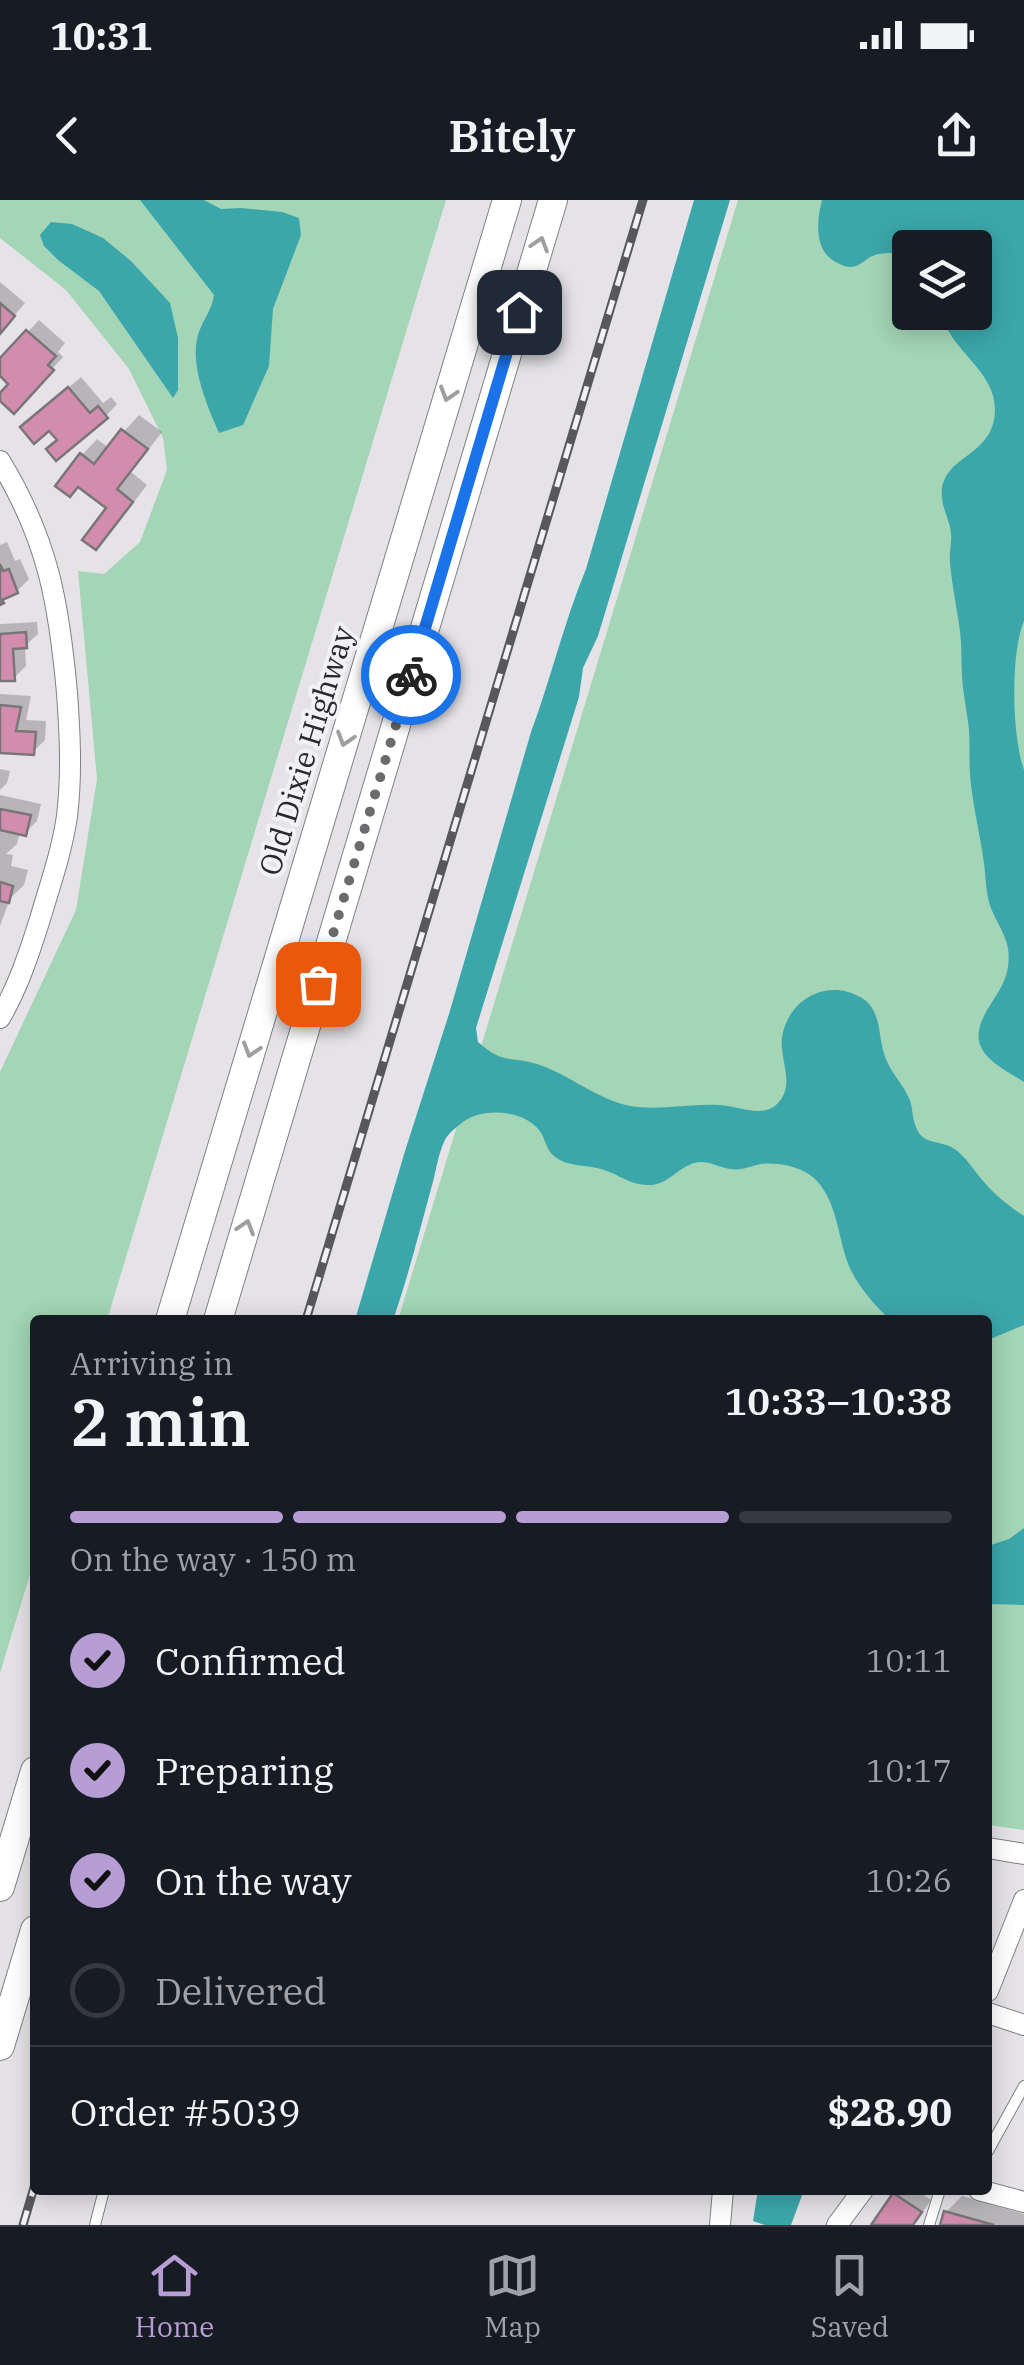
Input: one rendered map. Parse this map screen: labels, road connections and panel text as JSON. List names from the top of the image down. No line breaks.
{"streets":{"main road":["Old Dixie Highway"]},"page":{"status":"10:31","header":"Bitely","heading":["2 min","Arriving in","10:33–10:38"],"panel":["Order #5039","$28.90"],"bar":"On the way · 150 m","list":[["Confirmed","10:11"],["Preparing","10:17"],["On the way","10:26"],"Delivered"],"tabs":["Home","Map","Saved"]}}
